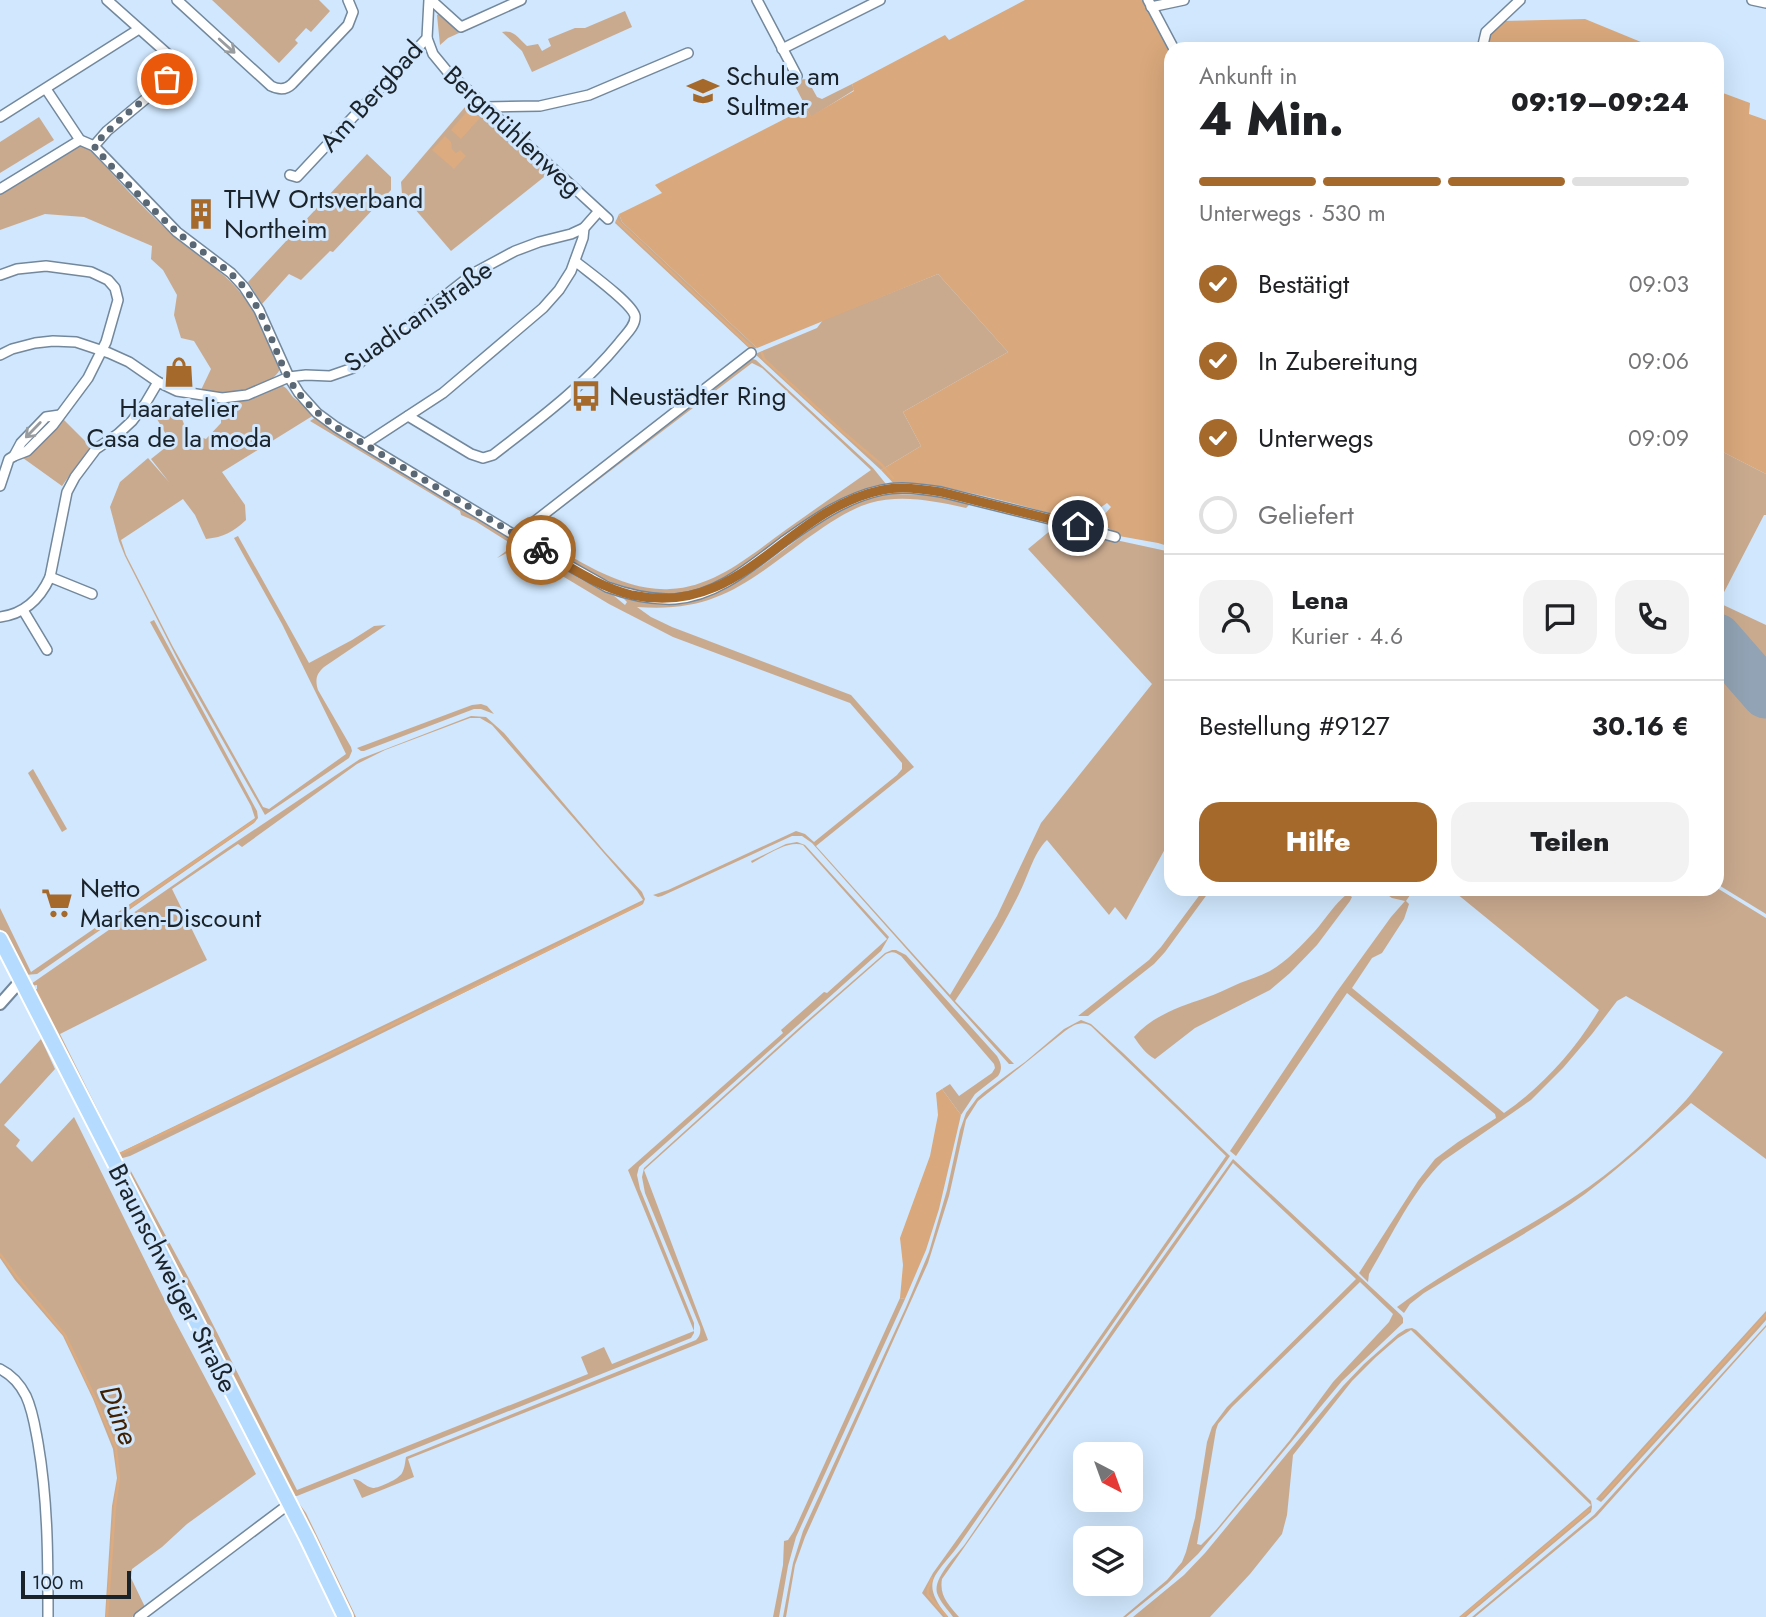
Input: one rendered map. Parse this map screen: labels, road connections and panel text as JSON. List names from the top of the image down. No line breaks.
{"streets":{"main road":["Braunschweiger Straße"],"street":["Am Bergbad","Bergmühlenweg","Suadicanistraße"]},"crossings":[["Am Bergbad","Bergmühlenweg"]],"water":["Düne"],"places":{"school or university":["Schule am Sultmer"],"building":["THW Ortsverband Northeim"],"shop":["Haaratelier Casa de la moda"],"bus stop":["Neustädter Ring"],"supermarket":["Netto Marken-Discount"]},"scale_bar":"100 m","north":"bottom right","page":{"heading":["4 Min.","Ankunft in","09:19–09:24"],"panel":["Lena","Kurier · 4.6","Bestellung #9127","30.16 €"],"bar":"Unterwegs · 530 m","list":[["Bestätigt","09:03"],["In Zubereitung","09:06"],["Unterwegs","09:09"],"Geliefert"],"buttons":["Hilfe","Teilen"],"scale":"100 m"}}
